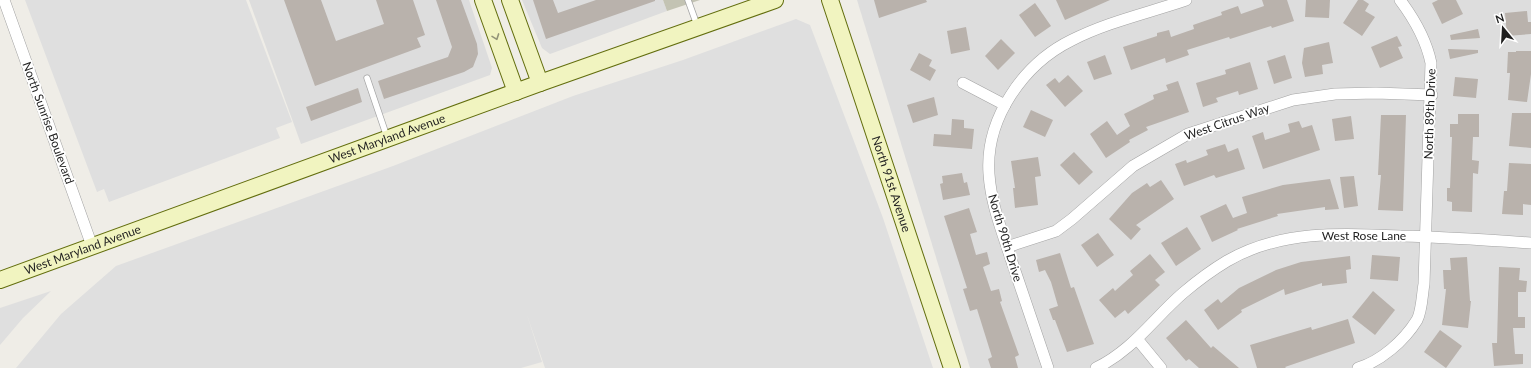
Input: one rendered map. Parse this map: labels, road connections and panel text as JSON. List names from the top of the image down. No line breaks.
{"streets":{"main road":["West Maryland Avenue","North 91st Avenue"],"street":["North 89th Drive","West Citrus Way","North Sunrise Boulevard","West Rose Lane","North 90th Drive"]},"crossings":[["North 89th Drive","West Citrus Way"],["North 89th Drive","West Rose Lane"],["West Citrus Way","North 90th Drive"],["North Sunrise Boulevard","West Maryland Avenue"]],"north":"top"}
